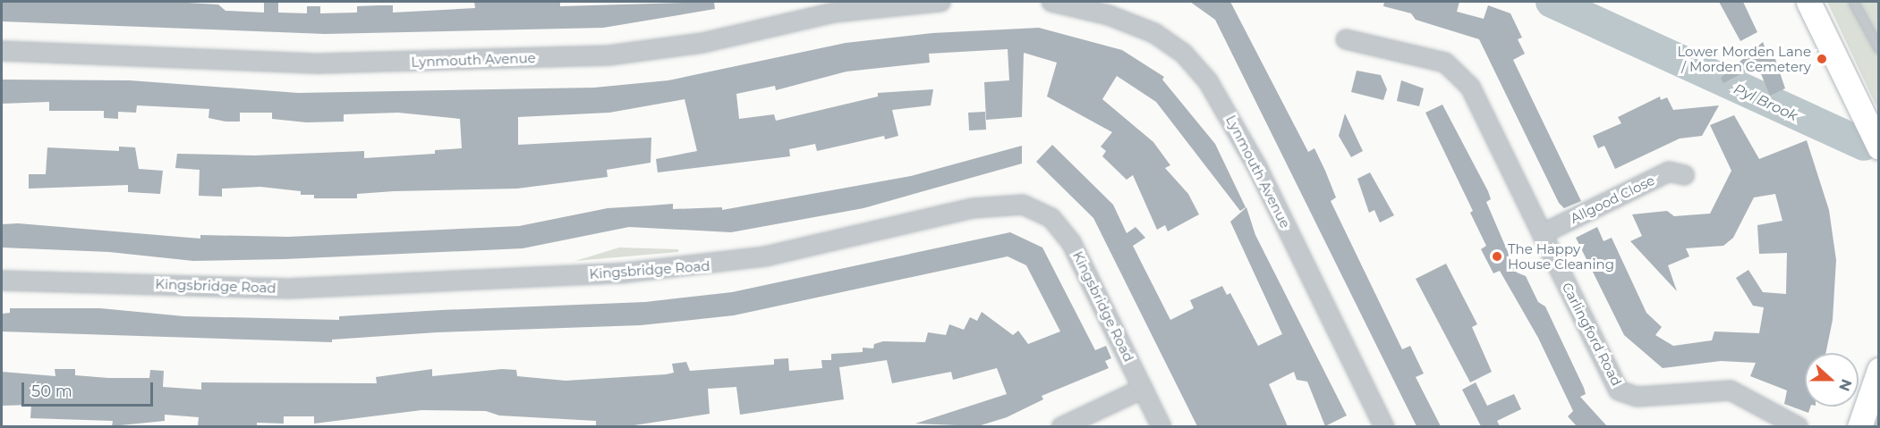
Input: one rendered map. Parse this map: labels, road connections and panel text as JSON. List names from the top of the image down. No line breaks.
{"streets":{"street":["Lynmouth Avenue","Allgood Close","Kingsbridge Road","Carlingford Road"]},"crossings":[["Allgood Close","Carlingford Road"]],"water":["Pyl Brook"],"places":["Lower Morden Lane / Morden Cemetery","The Happy House Cleaning"],"scale_bar":"50 m","north":"right"}
